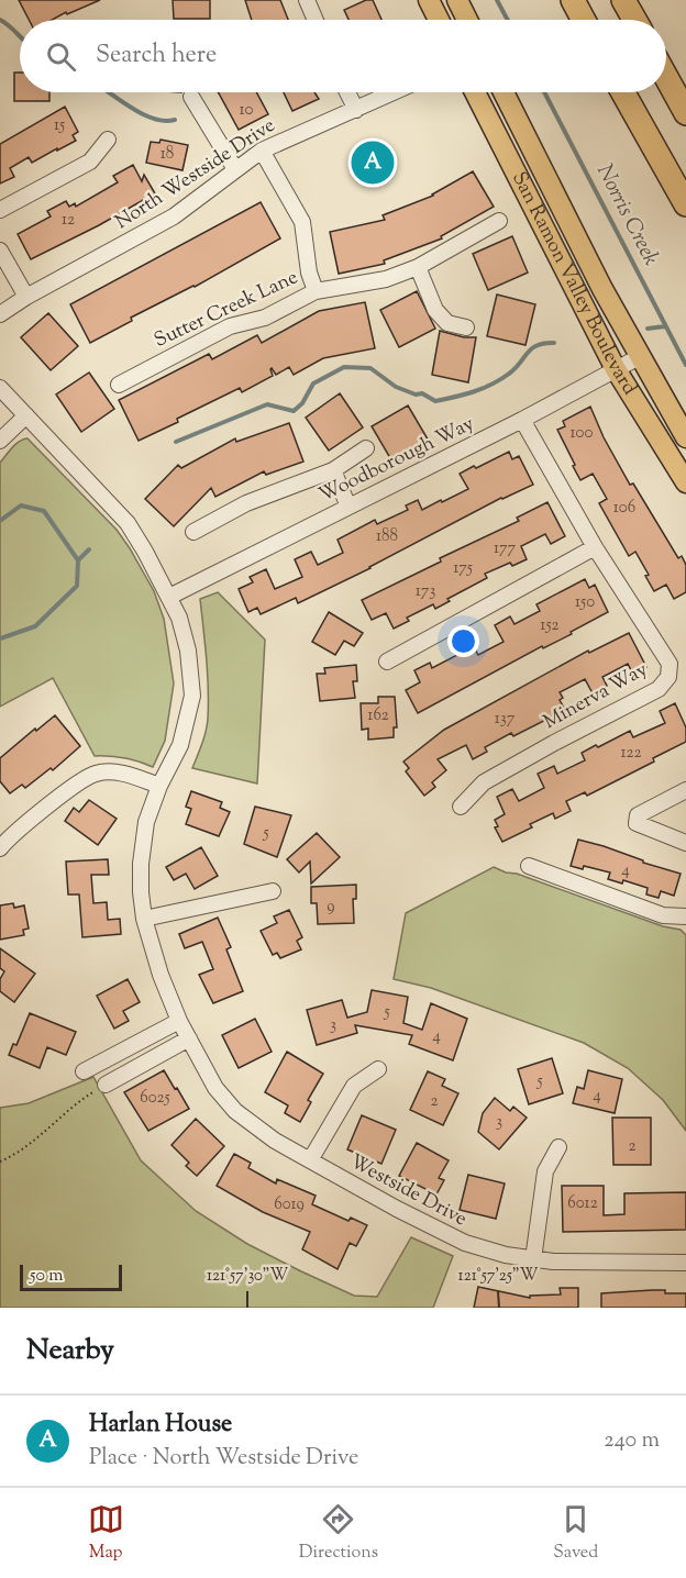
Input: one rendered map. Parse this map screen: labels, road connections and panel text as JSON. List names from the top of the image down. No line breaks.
{"streets":{"main road":["San Ramon Valley Boulevard"],"street":["North Westside Drive","Sutter Creek Lane","Woodborough Way","Minerva Way","Westside Drive"]},"crossings":[["San Ramon Valley Boulevard","Woodborough Way"],["Woodborough Way","Minerva Way"]],"water":["Norris Creek"],"house_numbers":["10","15","18","12","100","106","188","177","175","173","150","152","162","137","122","5","4","9","5","3","4","5","4","6025","2","3","2","6012","6019"],"scale_bar":"50 m","page":{"search":"Search here","pins":"A","scale":"50 m","heading":"Nearby","list":[{"mark":"A","name":"Harlan House","note":"Place · North Westside Drive","value":"240 m"}],"nav":["Map","Directions","Saved"]},"coordinates":["121°57'30\"W","121°57'25\"W"]}
